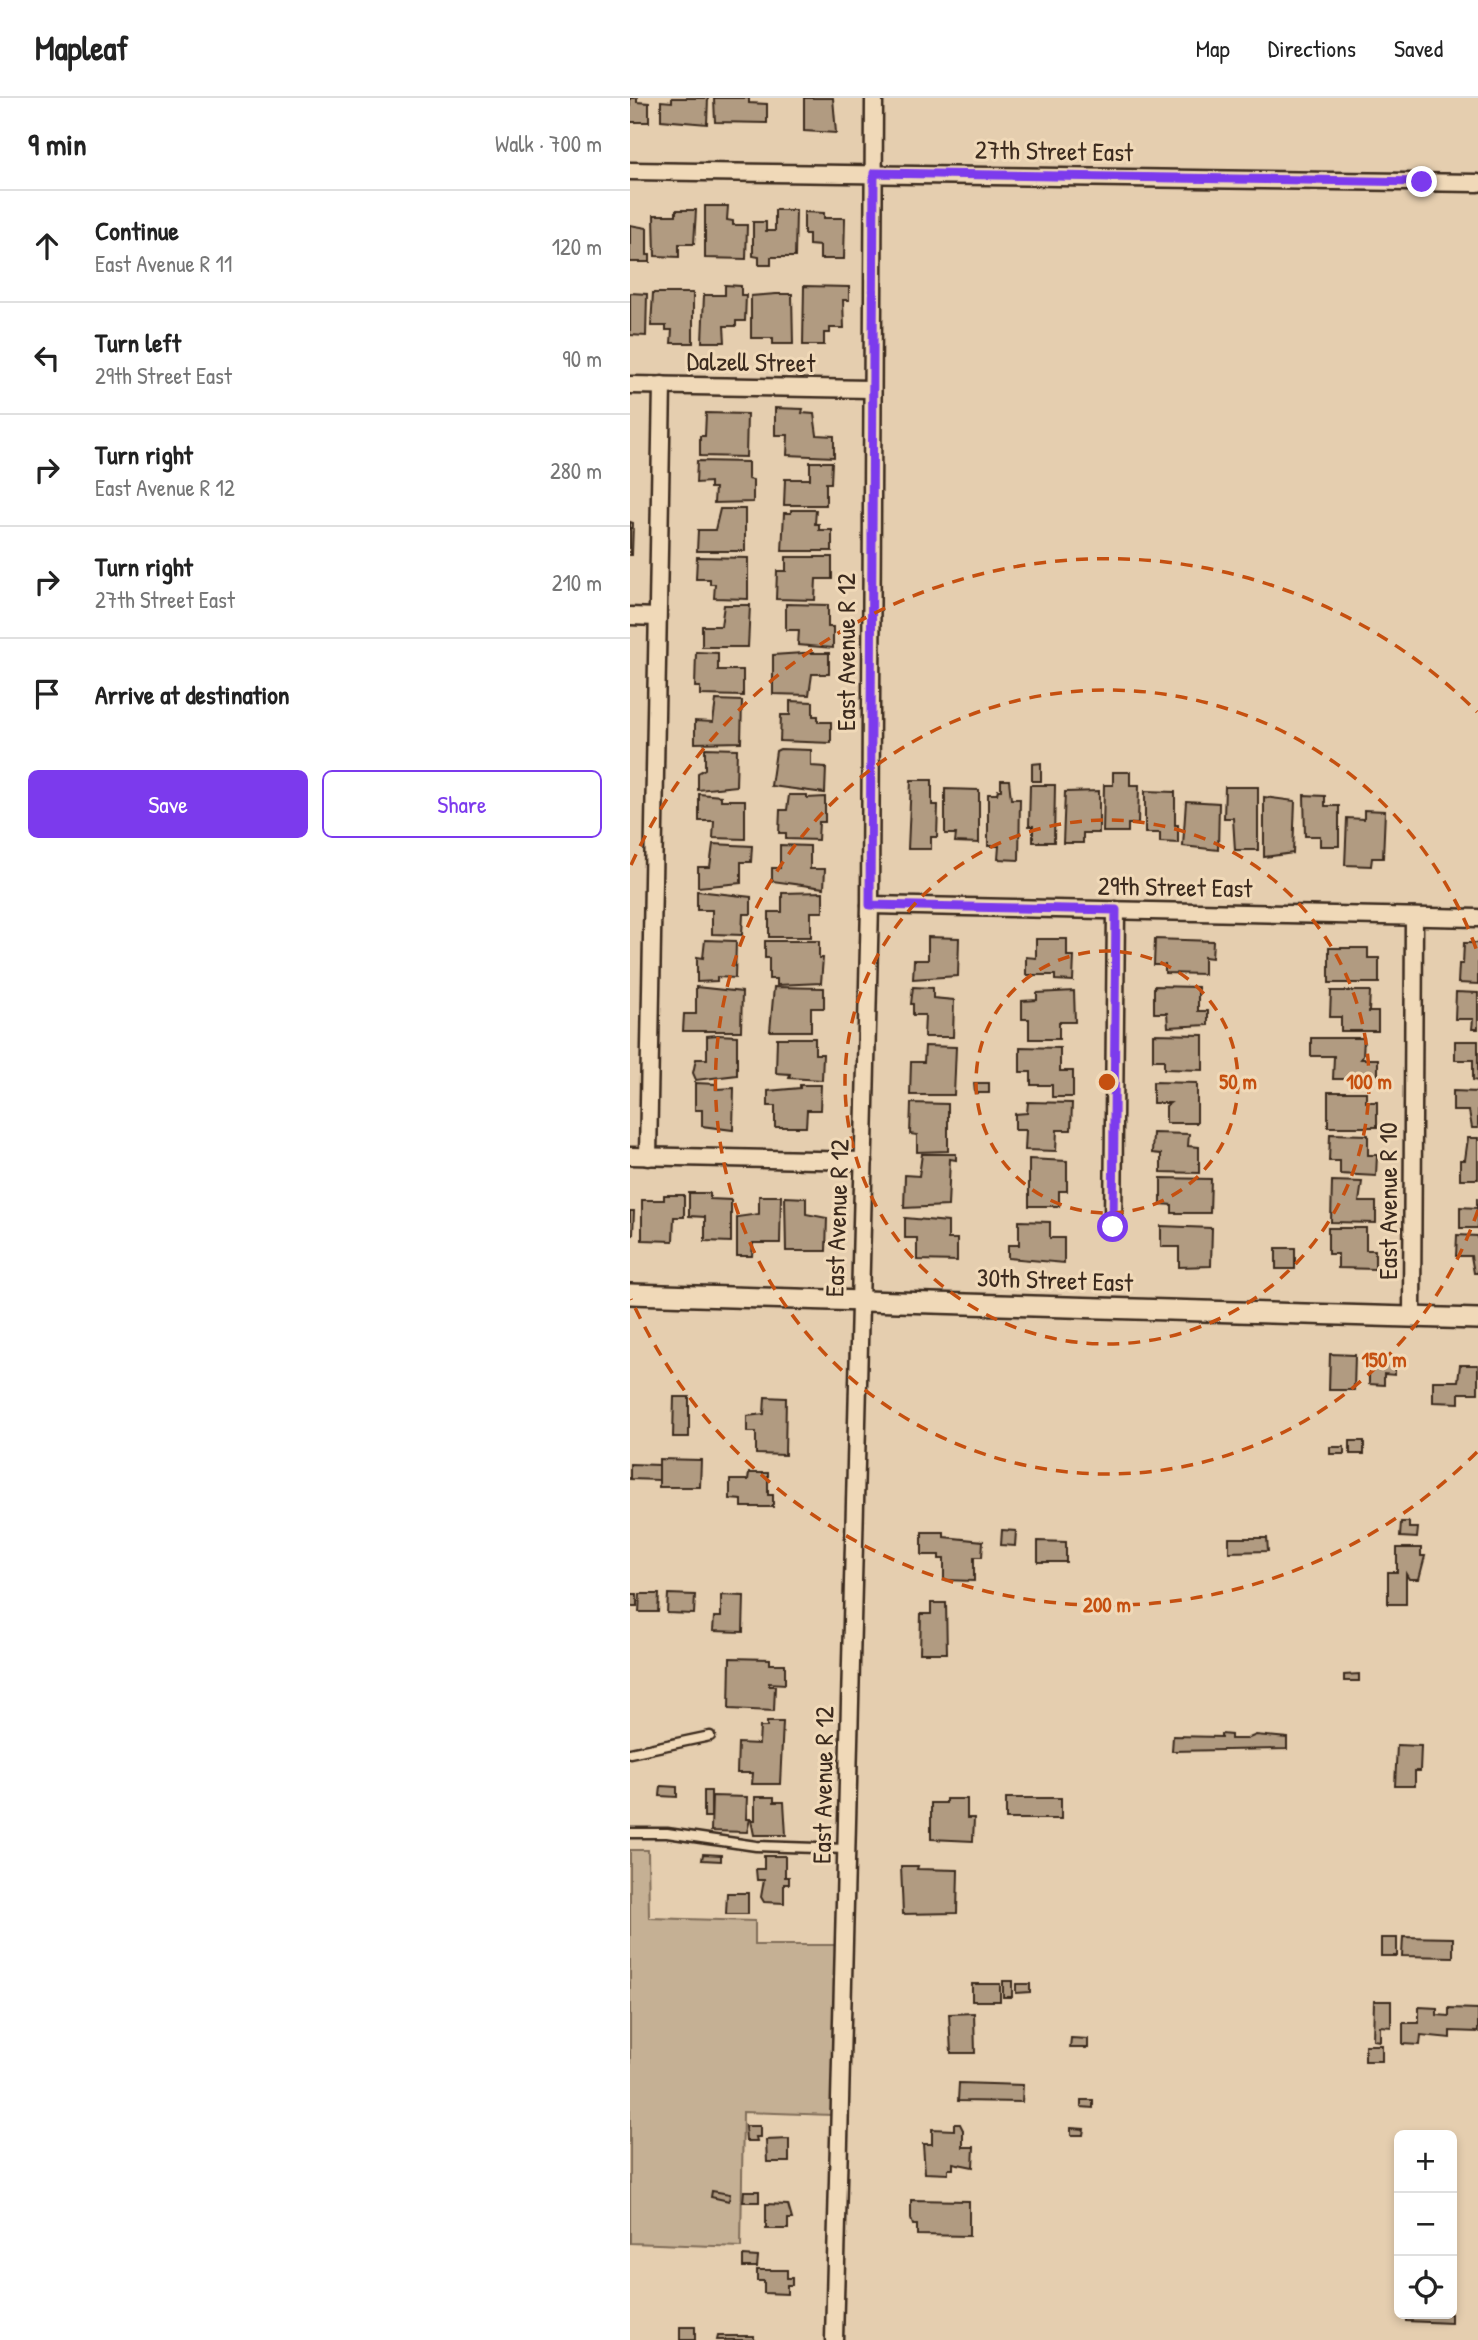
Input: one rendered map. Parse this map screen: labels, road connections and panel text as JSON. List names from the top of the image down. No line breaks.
{"streets":{"street":["27th Street East","Dalzell Street","East Avenue R 12","29th Street East","East Avenue R 10","30th Street East"]},"crossings":[["27th Street East","East Avenue R 12"],["Dalzell Street","East Avenue R 12"],["East Avenue R 12","29th Street East"],["East Avenue R 12","30th Street East"],["29th Street East","East Avenue R 10"],["East Avenue R 10","30th Street East"]],"page":{"header":"Mapleaf","nav":["Map","Directions","Saved"],"heading":["9 min","Walk · 700 m"],"list":[["Continue","East Avenue R 11","120 m"],["Turn left","29th Street East","90 m"],["Turn right","East Avenue R 12","280 m"],["Turn right","27th Street East","210 m"],"Arrive at destination"],"buttons":["Save","Share"],"map_buttons":["+","−"]},"rings":["50 m","100 m","150 m","200 m"]}
